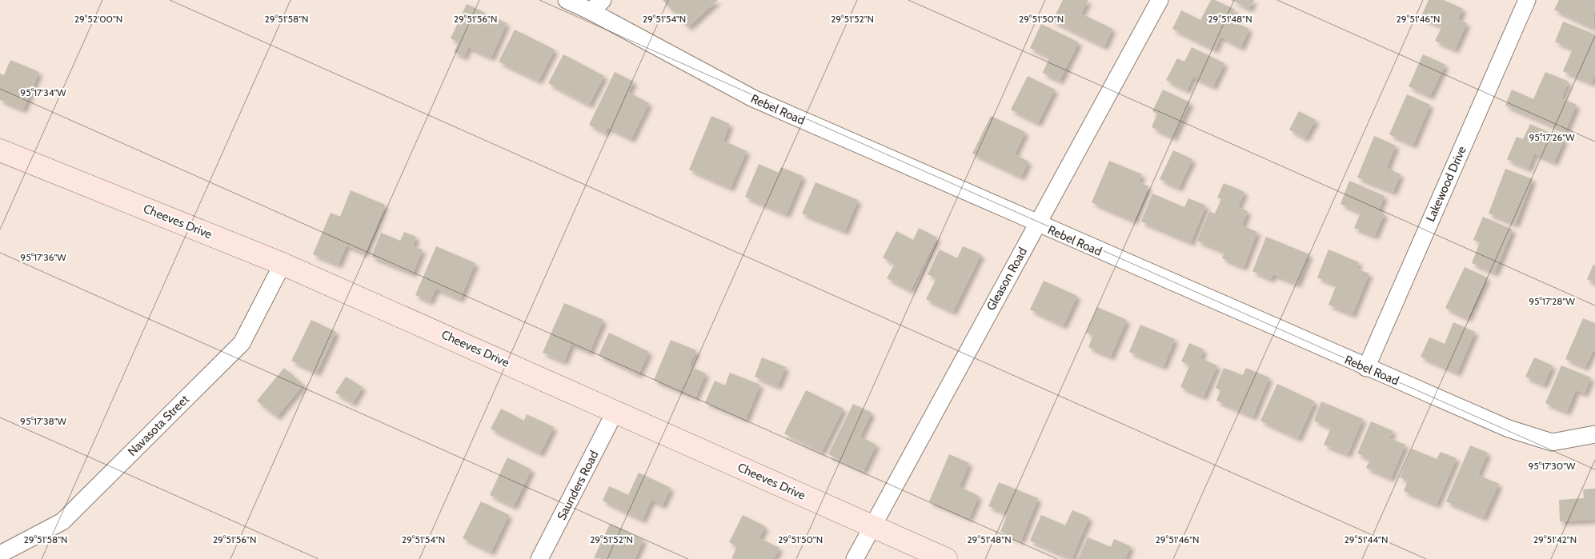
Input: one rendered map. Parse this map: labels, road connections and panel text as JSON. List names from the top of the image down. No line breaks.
{"streets":{"street":["Rebel Road","Lakewood Drive","Cheeves Drive","Gleason Road","Navasota Street","Saunders Road"]},"crossings":[["Rebel Road","Lakewood Drive"],["Rebel Road","Gleason Road"],["Cheeves Drive","Gleason Road"],["Cheeves Drive","Navasota Street"],["Cheeves Drive","Saunders Road"]],"coordinates":["29°52'00\"N","29°51'58\"N","29°51'56\"N","29°51'54\"N","29°51'52\"N","29°51'50\"N","29°51'48\"N","29°51'46\"N","95°17'34\"W","95°17'26\"W","95°17'36\"W","95°17'28\"W","95°17'38\"W","95°17'30\"W","29°51'44\"N","29°51'42\"N"]}
